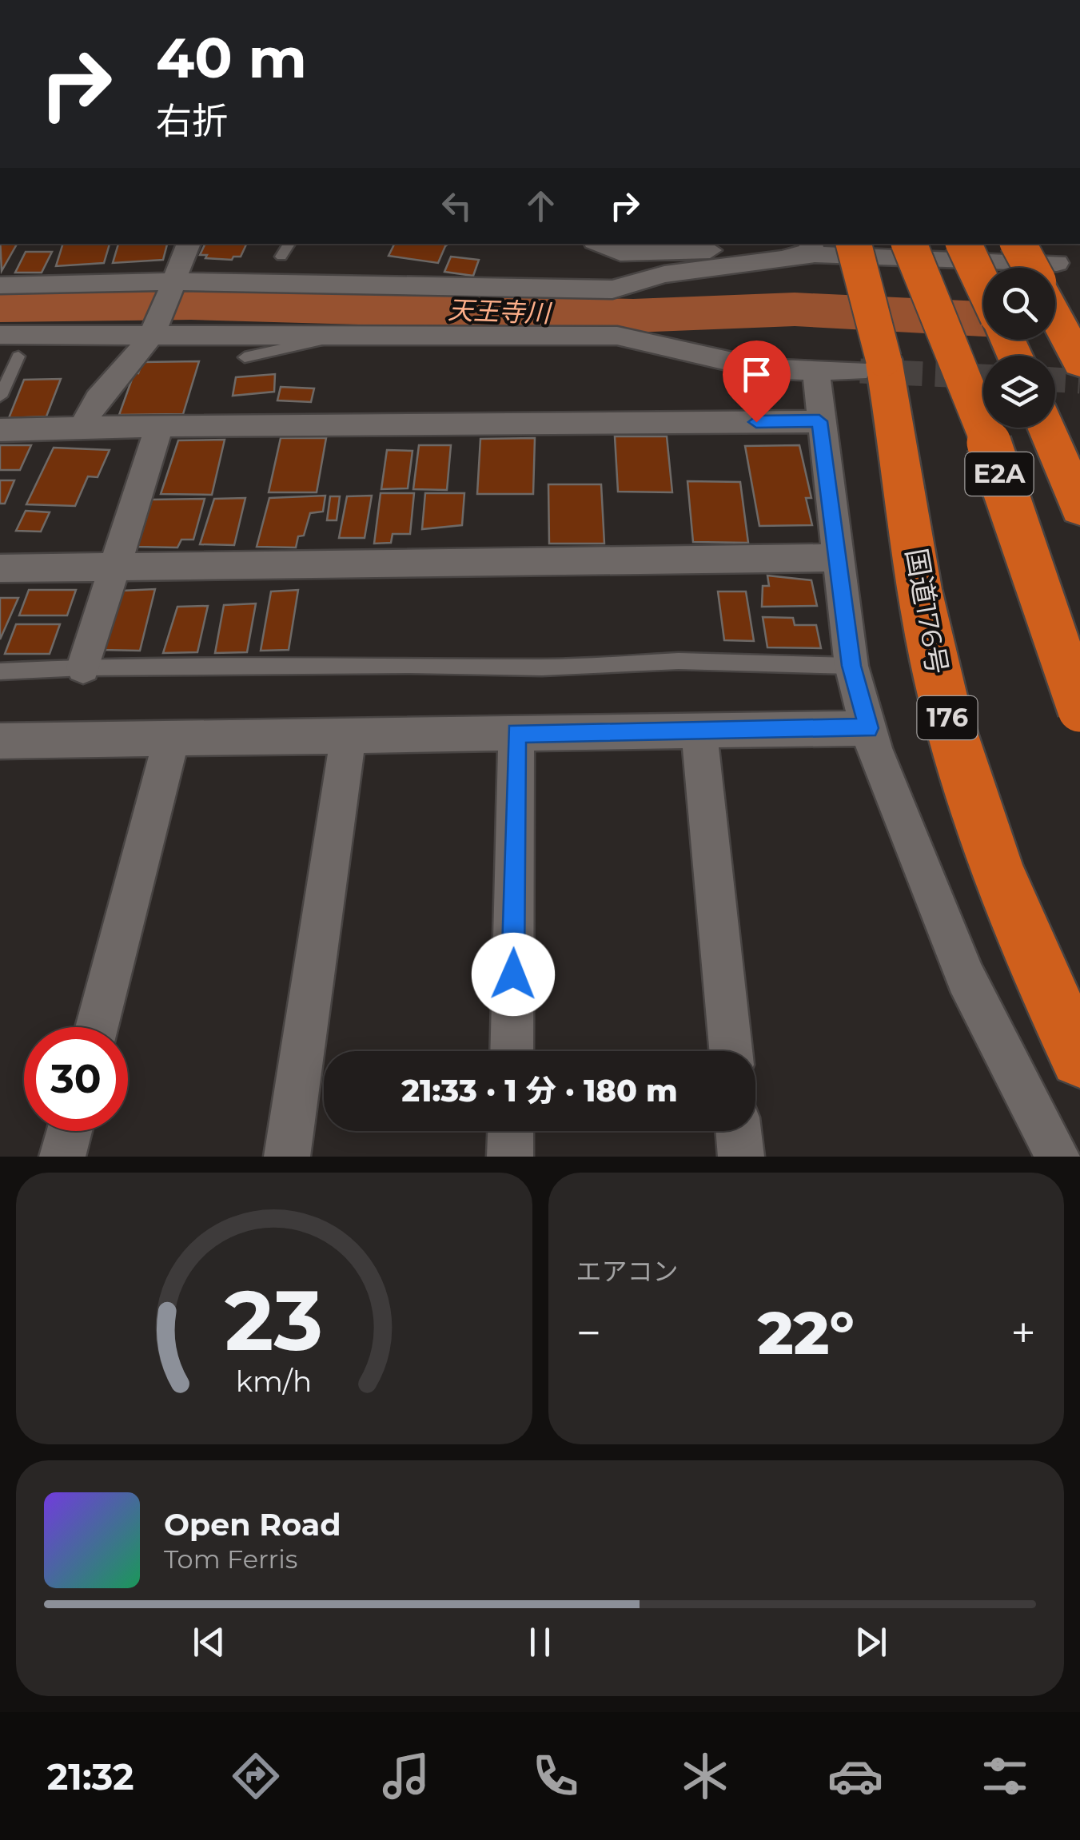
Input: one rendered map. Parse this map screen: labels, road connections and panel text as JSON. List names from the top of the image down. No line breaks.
{"streets":{"highway":["E2A","国道176号","176"]},"water":["天王寺川"],"page":{"turn":["40 m","右折"],"limit":"30","trip":"21:33 · 1 分 · 180 m","tile":"エアコン","heat":["−","22°","+"],"song":["Open Road","Tom Ferris"],"tabs":"21:32","gauge":["23","km/h"]}}
